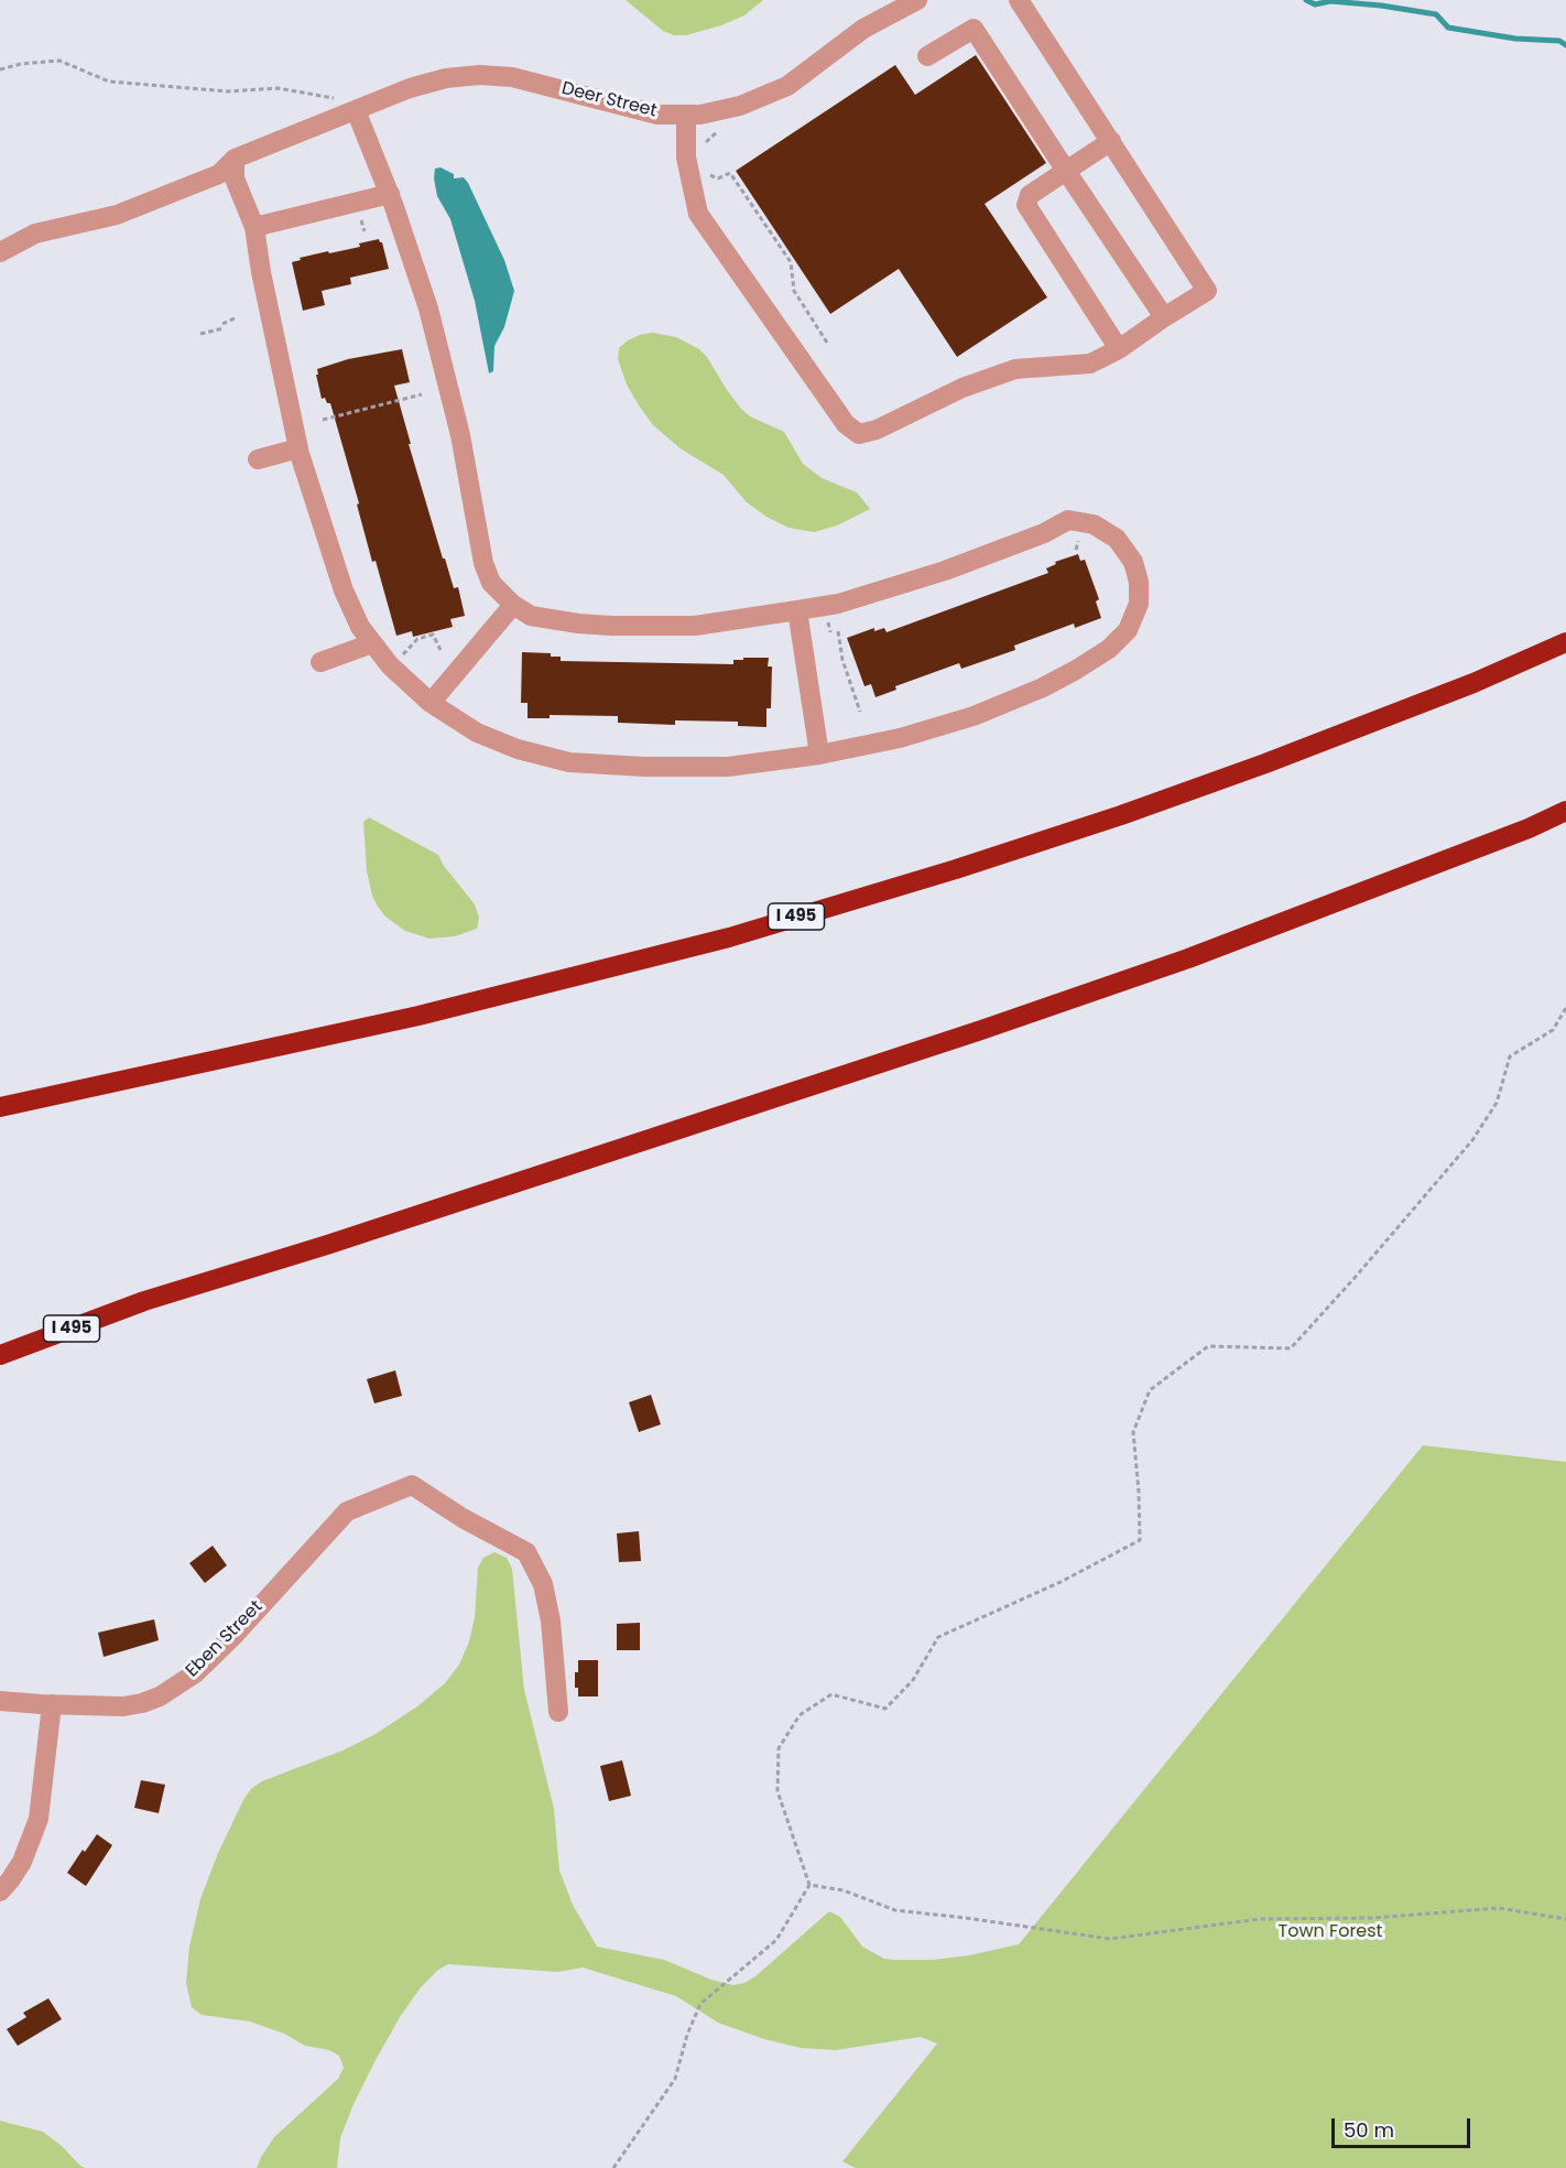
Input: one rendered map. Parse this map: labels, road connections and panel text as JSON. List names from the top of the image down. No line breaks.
{"streets":{"highway":["I 495"],"street":["Deer Street","Eben Street"]},"parks":["Town Forest"],"scale_bar":"50 m"}
